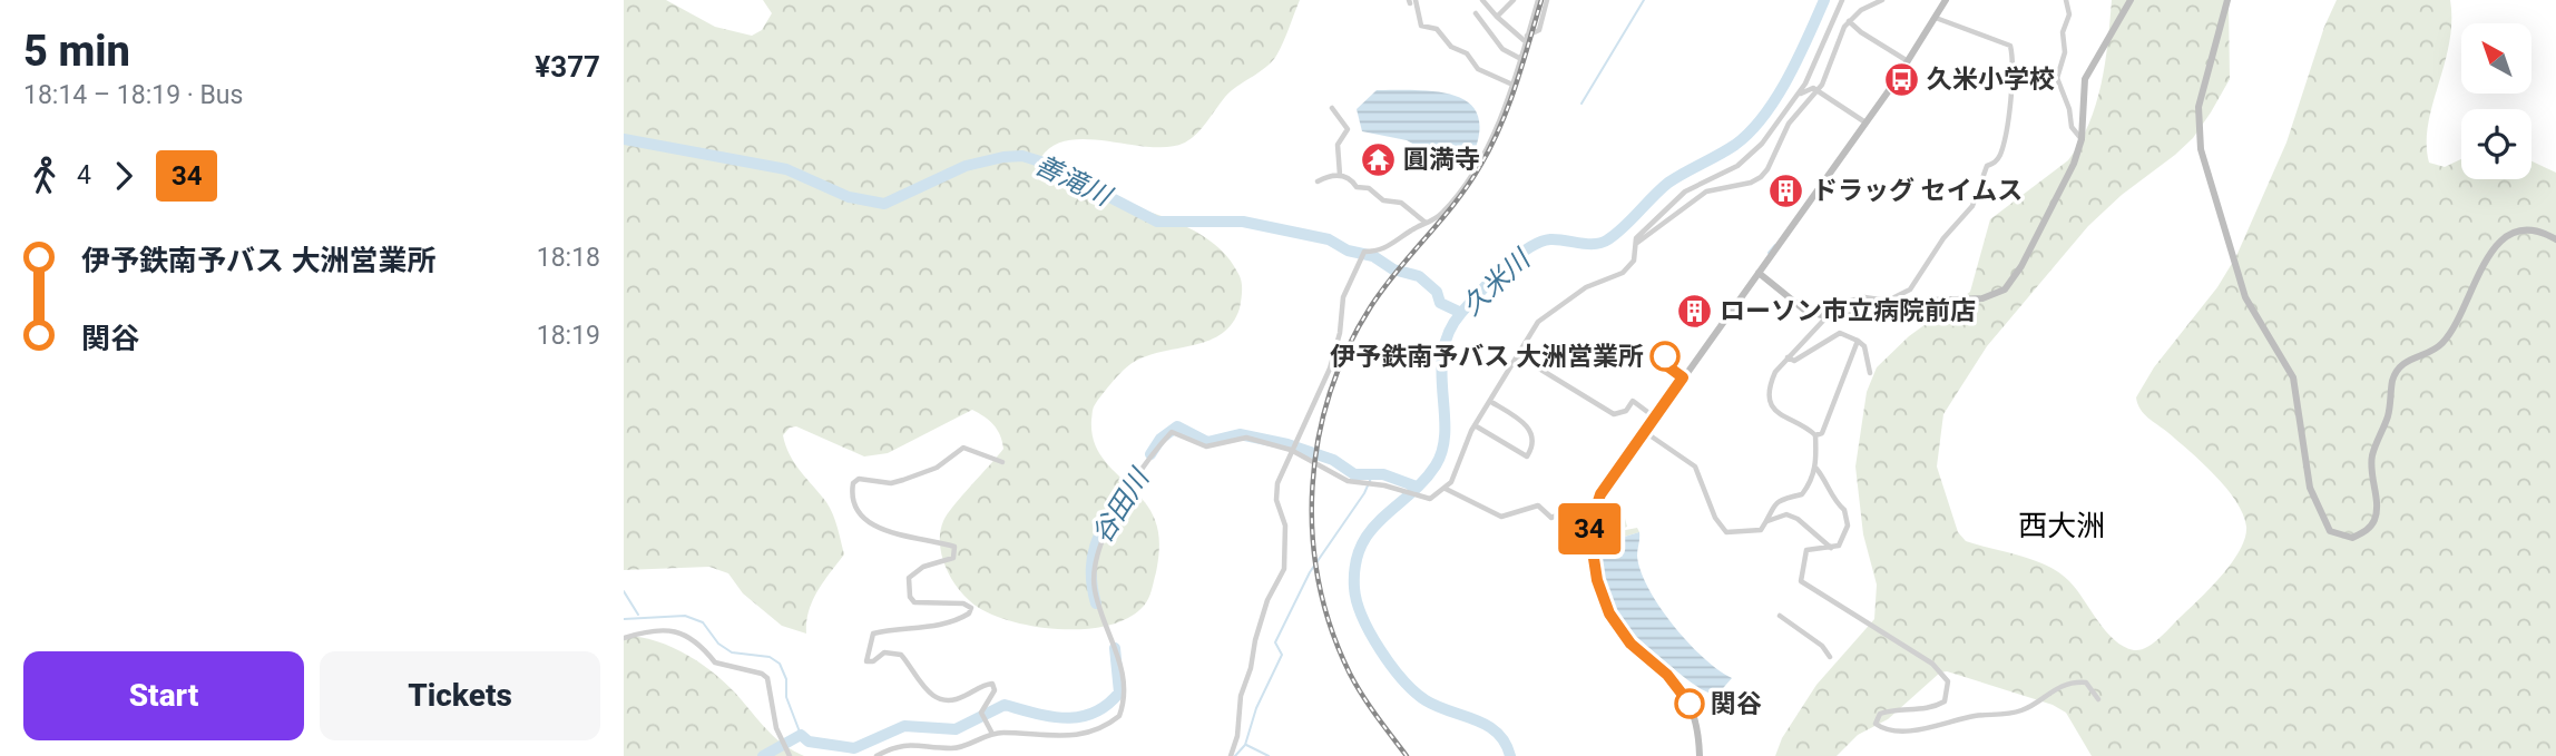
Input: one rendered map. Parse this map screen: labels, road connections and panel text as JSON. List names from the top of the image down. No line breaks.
{"districts":["西大洲"],"water":["善滝川","久米川","谷田川"],"places":{"bus stop":["久米小学校"],"temple":["圓満寺"],"building":["ドラッグ セイムス","ローソン市立病院前店"],"other":["伊予鉄南予バス 大洲営業所","関谷"]},"lines":["bus line 34"],"north":"top left","page":{"heading":["5 min","18:14 – 18:19 · Bus","¥377"],"on_map":"34","legs":["4","34"],"list":[{"name":"伊予鉄南予バス 大洲営業所","value":"18:18"},{"name":"関谷","value":"18:19"}],"buttons":["Start","Tickets"]}}
